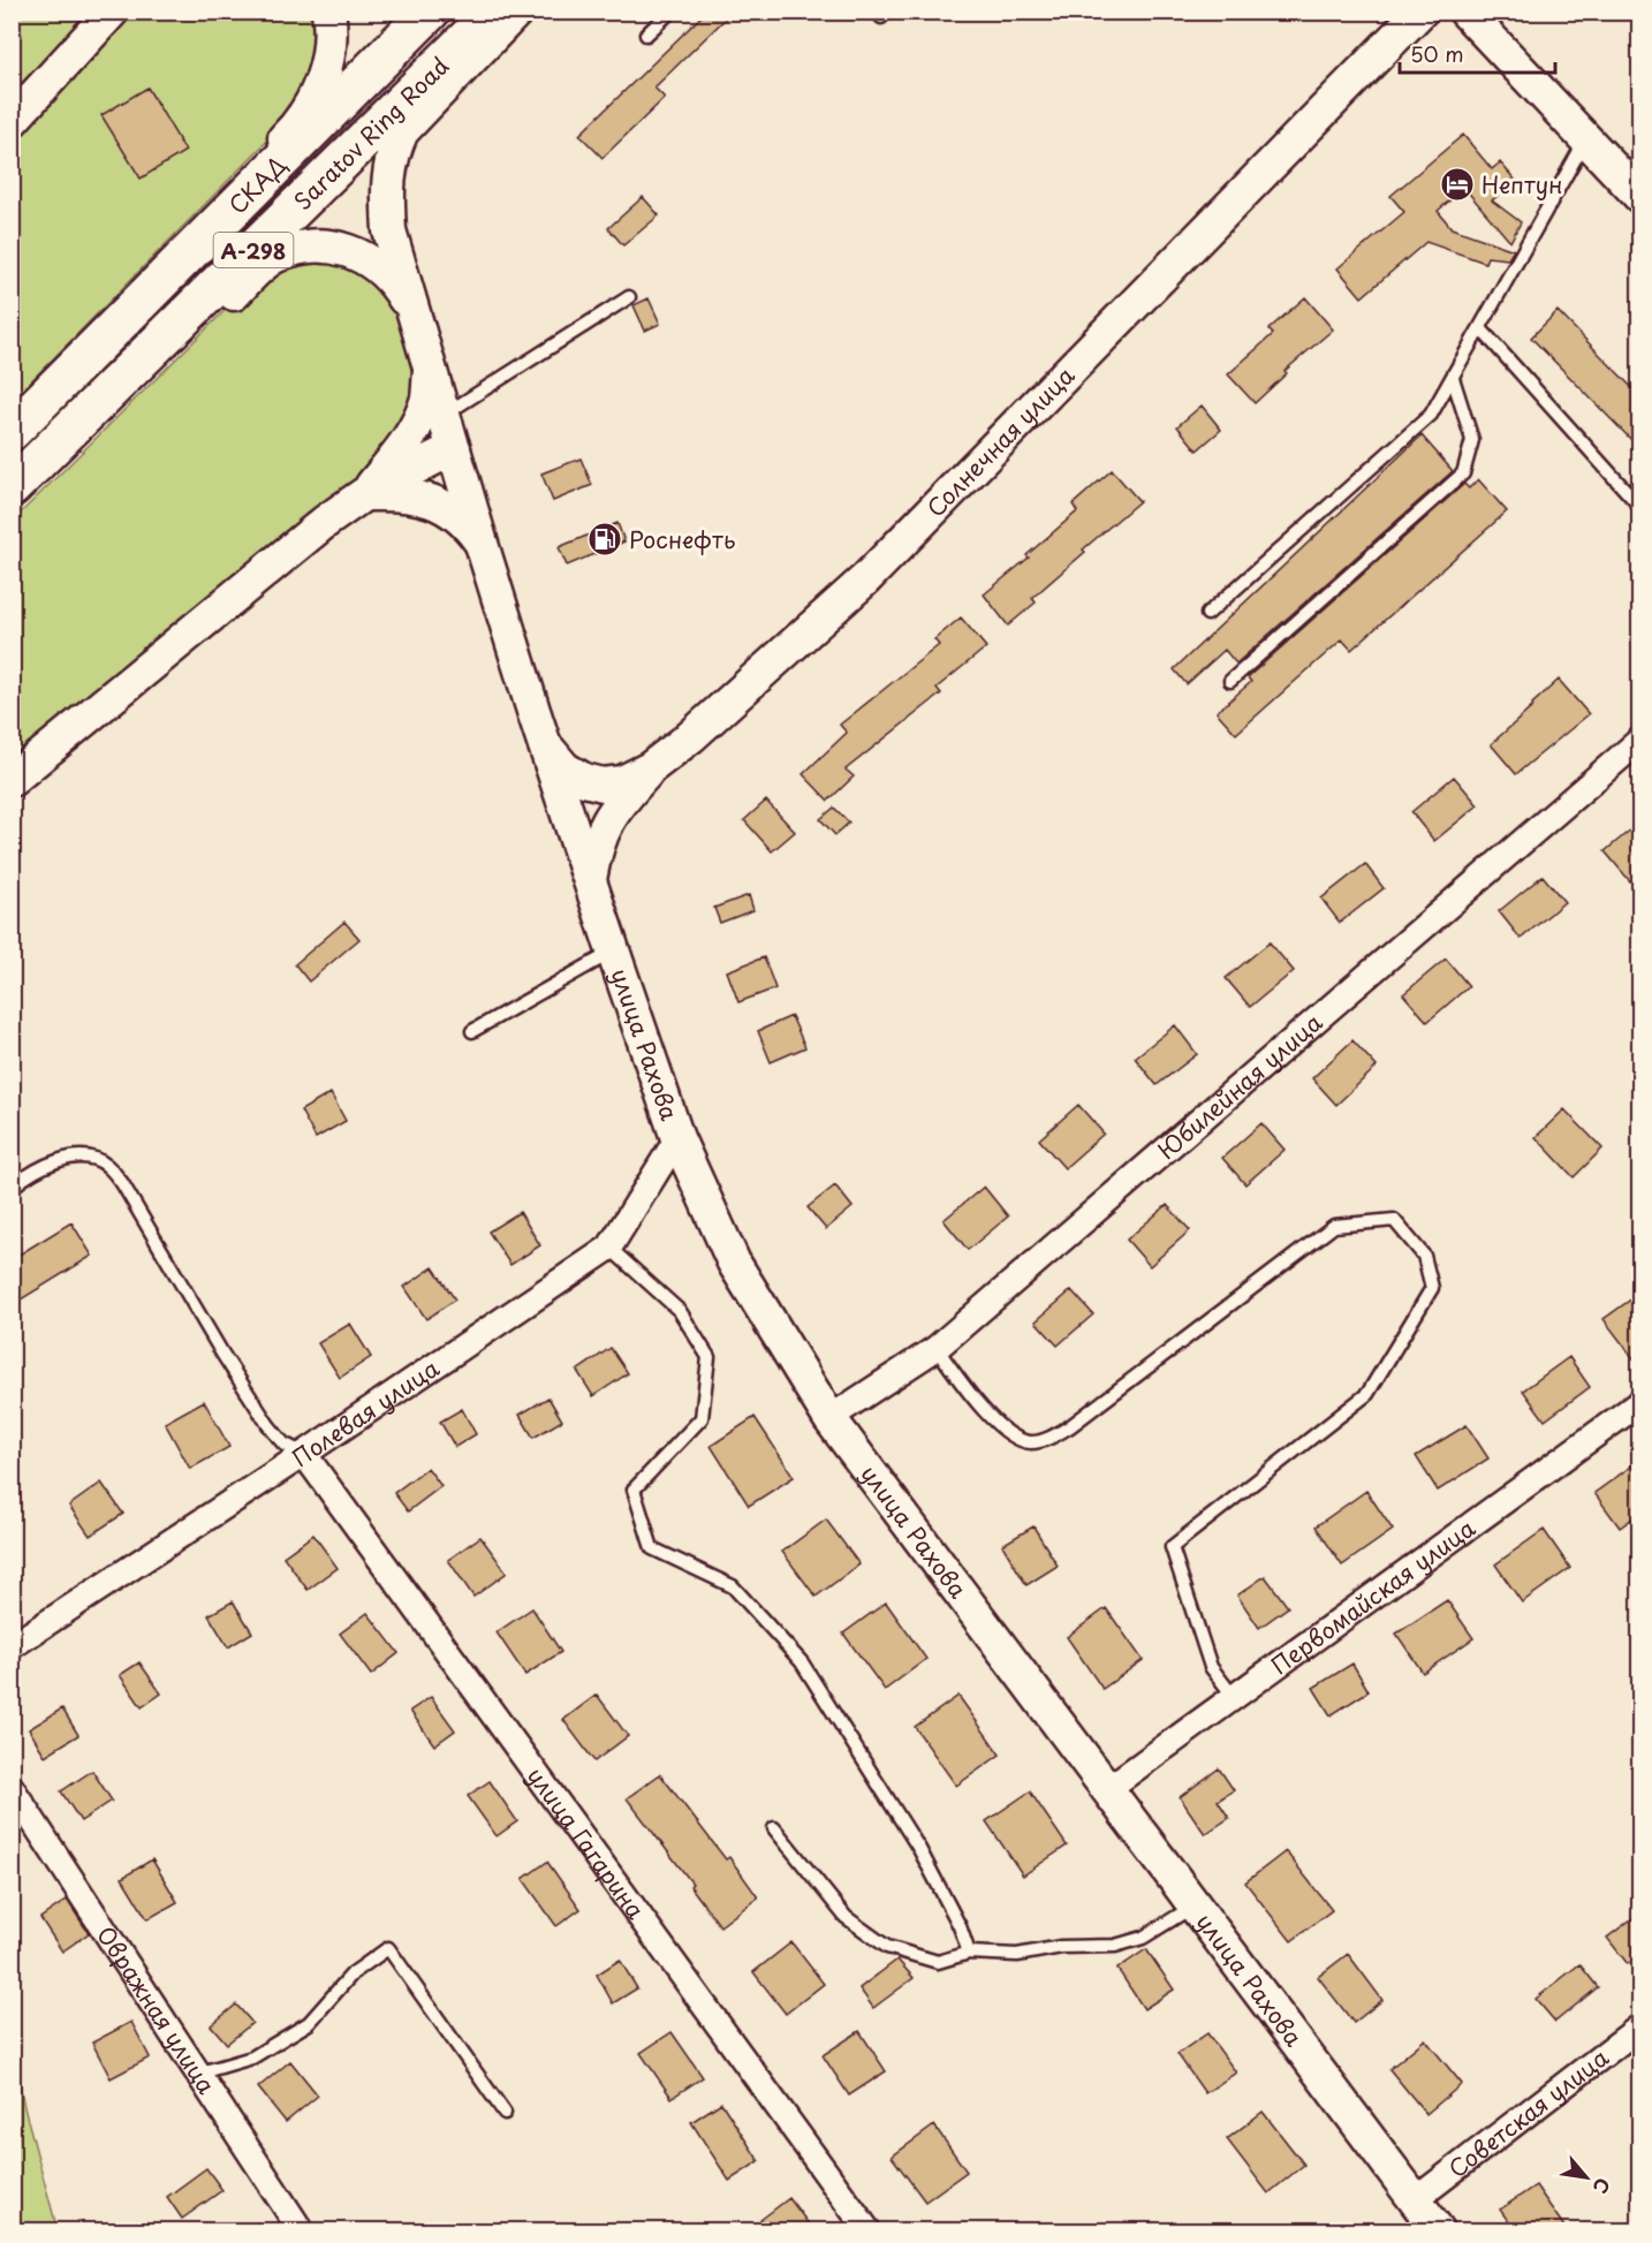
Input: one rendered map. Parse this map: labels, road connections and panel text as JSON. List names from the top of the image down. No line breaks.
{"streets":{"highway":["Saratov Ring Road","СКАД","А-298"],"main road":["Солнечная улица","улица Рахова"],"street":["Юбилейная улица","Полевая улица","Первомайская улица","улица Гагарина","Овражная улица","Советская улица"]},"crossings":[["СКАД","А-298"],["Солнечная улица","улица Рахова"],["улица Рахова","Юбилейная улица"],["улица Рахова","Полевая улица"],["улица Рахова","Первомайская улица"],["улица Рахова","Советская улица"],["Полевая улица","улица Гагарина"]],"places":{"hotel":["Нептун"],"fuel station":["Роснефть"]},"scale_bar":"50 m","north":"bottom right"}
